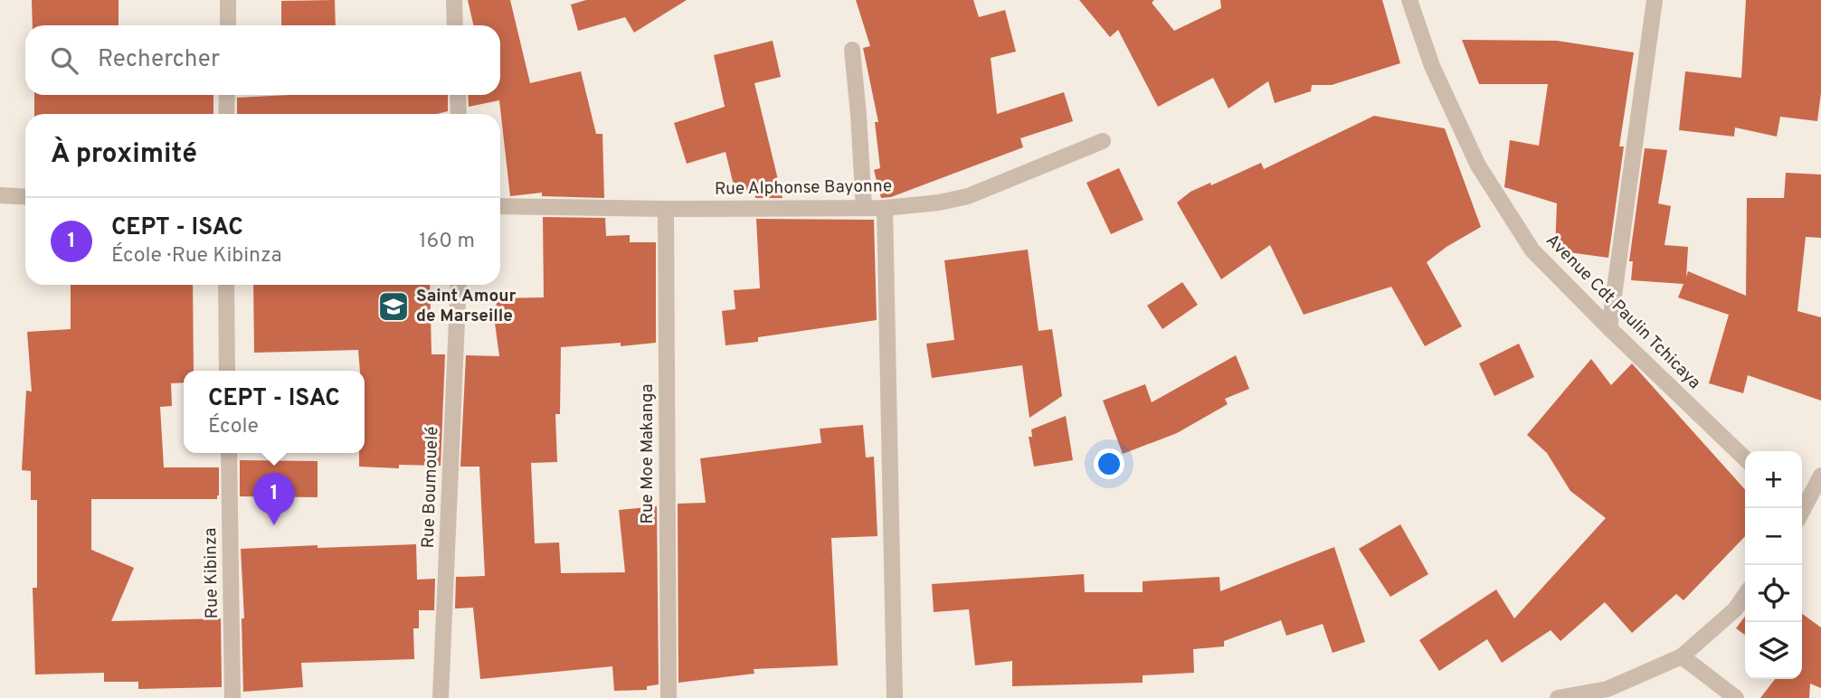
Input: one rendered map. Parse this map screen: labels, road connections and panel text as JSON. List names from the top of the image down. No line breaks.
{"streets":{"street":["Rue Alphonse Bayonne","Avenue Cdt Paulin Tchicaya","Rue Moe Makanga","Rue Boumouelé","Rue Kibinza"]},"crossings":[["Rue Alphonse Bayonne","Rue Moe Makanga"]],"places":{"school or university":["Saint Amour de Marseille"]},"page":{"search":"Rechercher","heading":"À proximité","list":[{"mark":"1","name":"CEPT - ISAC","note":"École · Rue Kibinza","value":"160 m"}],"popup":["CEPT - ISAC","École"],"map_buttons":["+","−"],"pins":"1"}}
